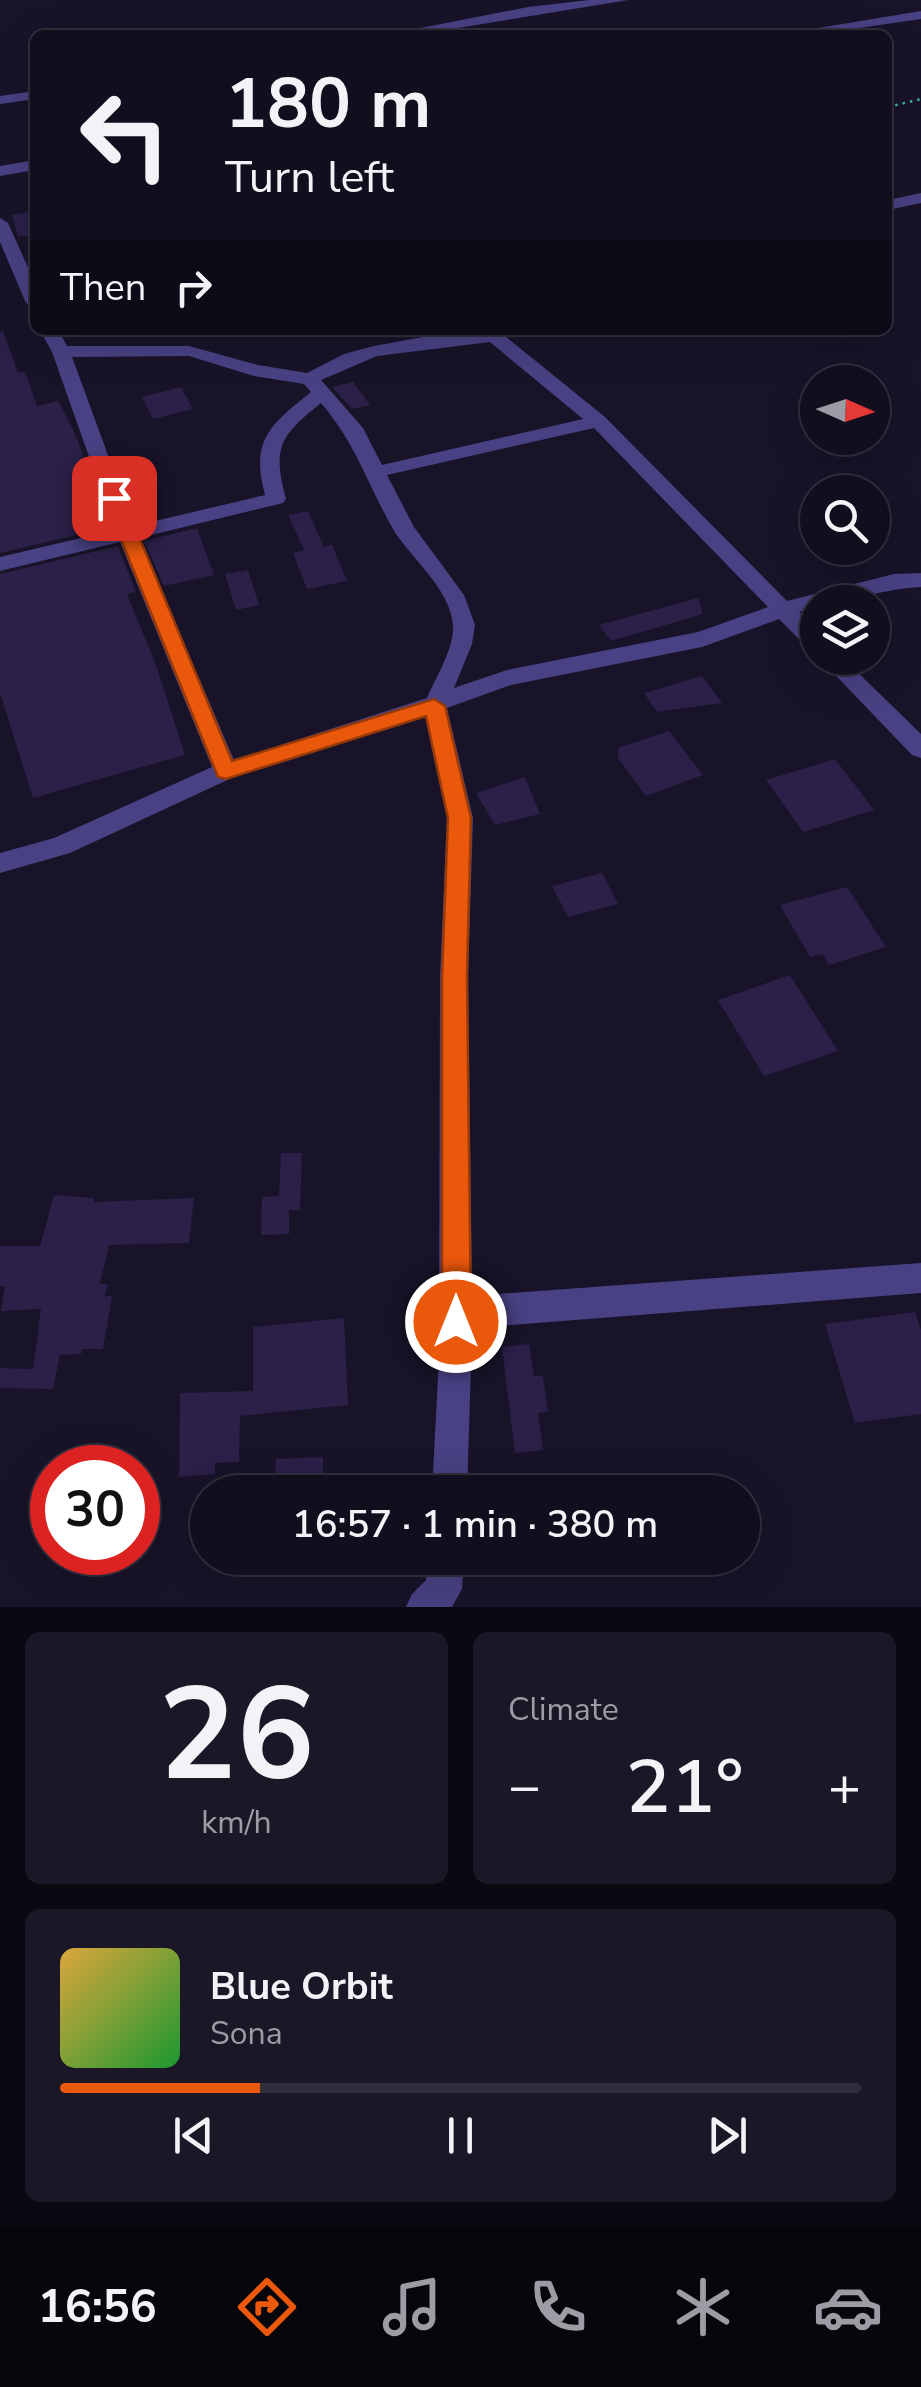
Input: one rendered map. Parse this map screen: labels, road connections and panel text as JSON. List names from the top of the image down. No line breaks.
{"north":"right","page":{"turn":["180 m","Turn left"],"then":"Then","limit":"30","trip":"16:57 · 1 min · 380 m","tile":[["26","km/h"],"Climate"],"heat":["−","21°","+"],"song":["Blue Orbit","Sona"],"tabs":"16:56"}}
